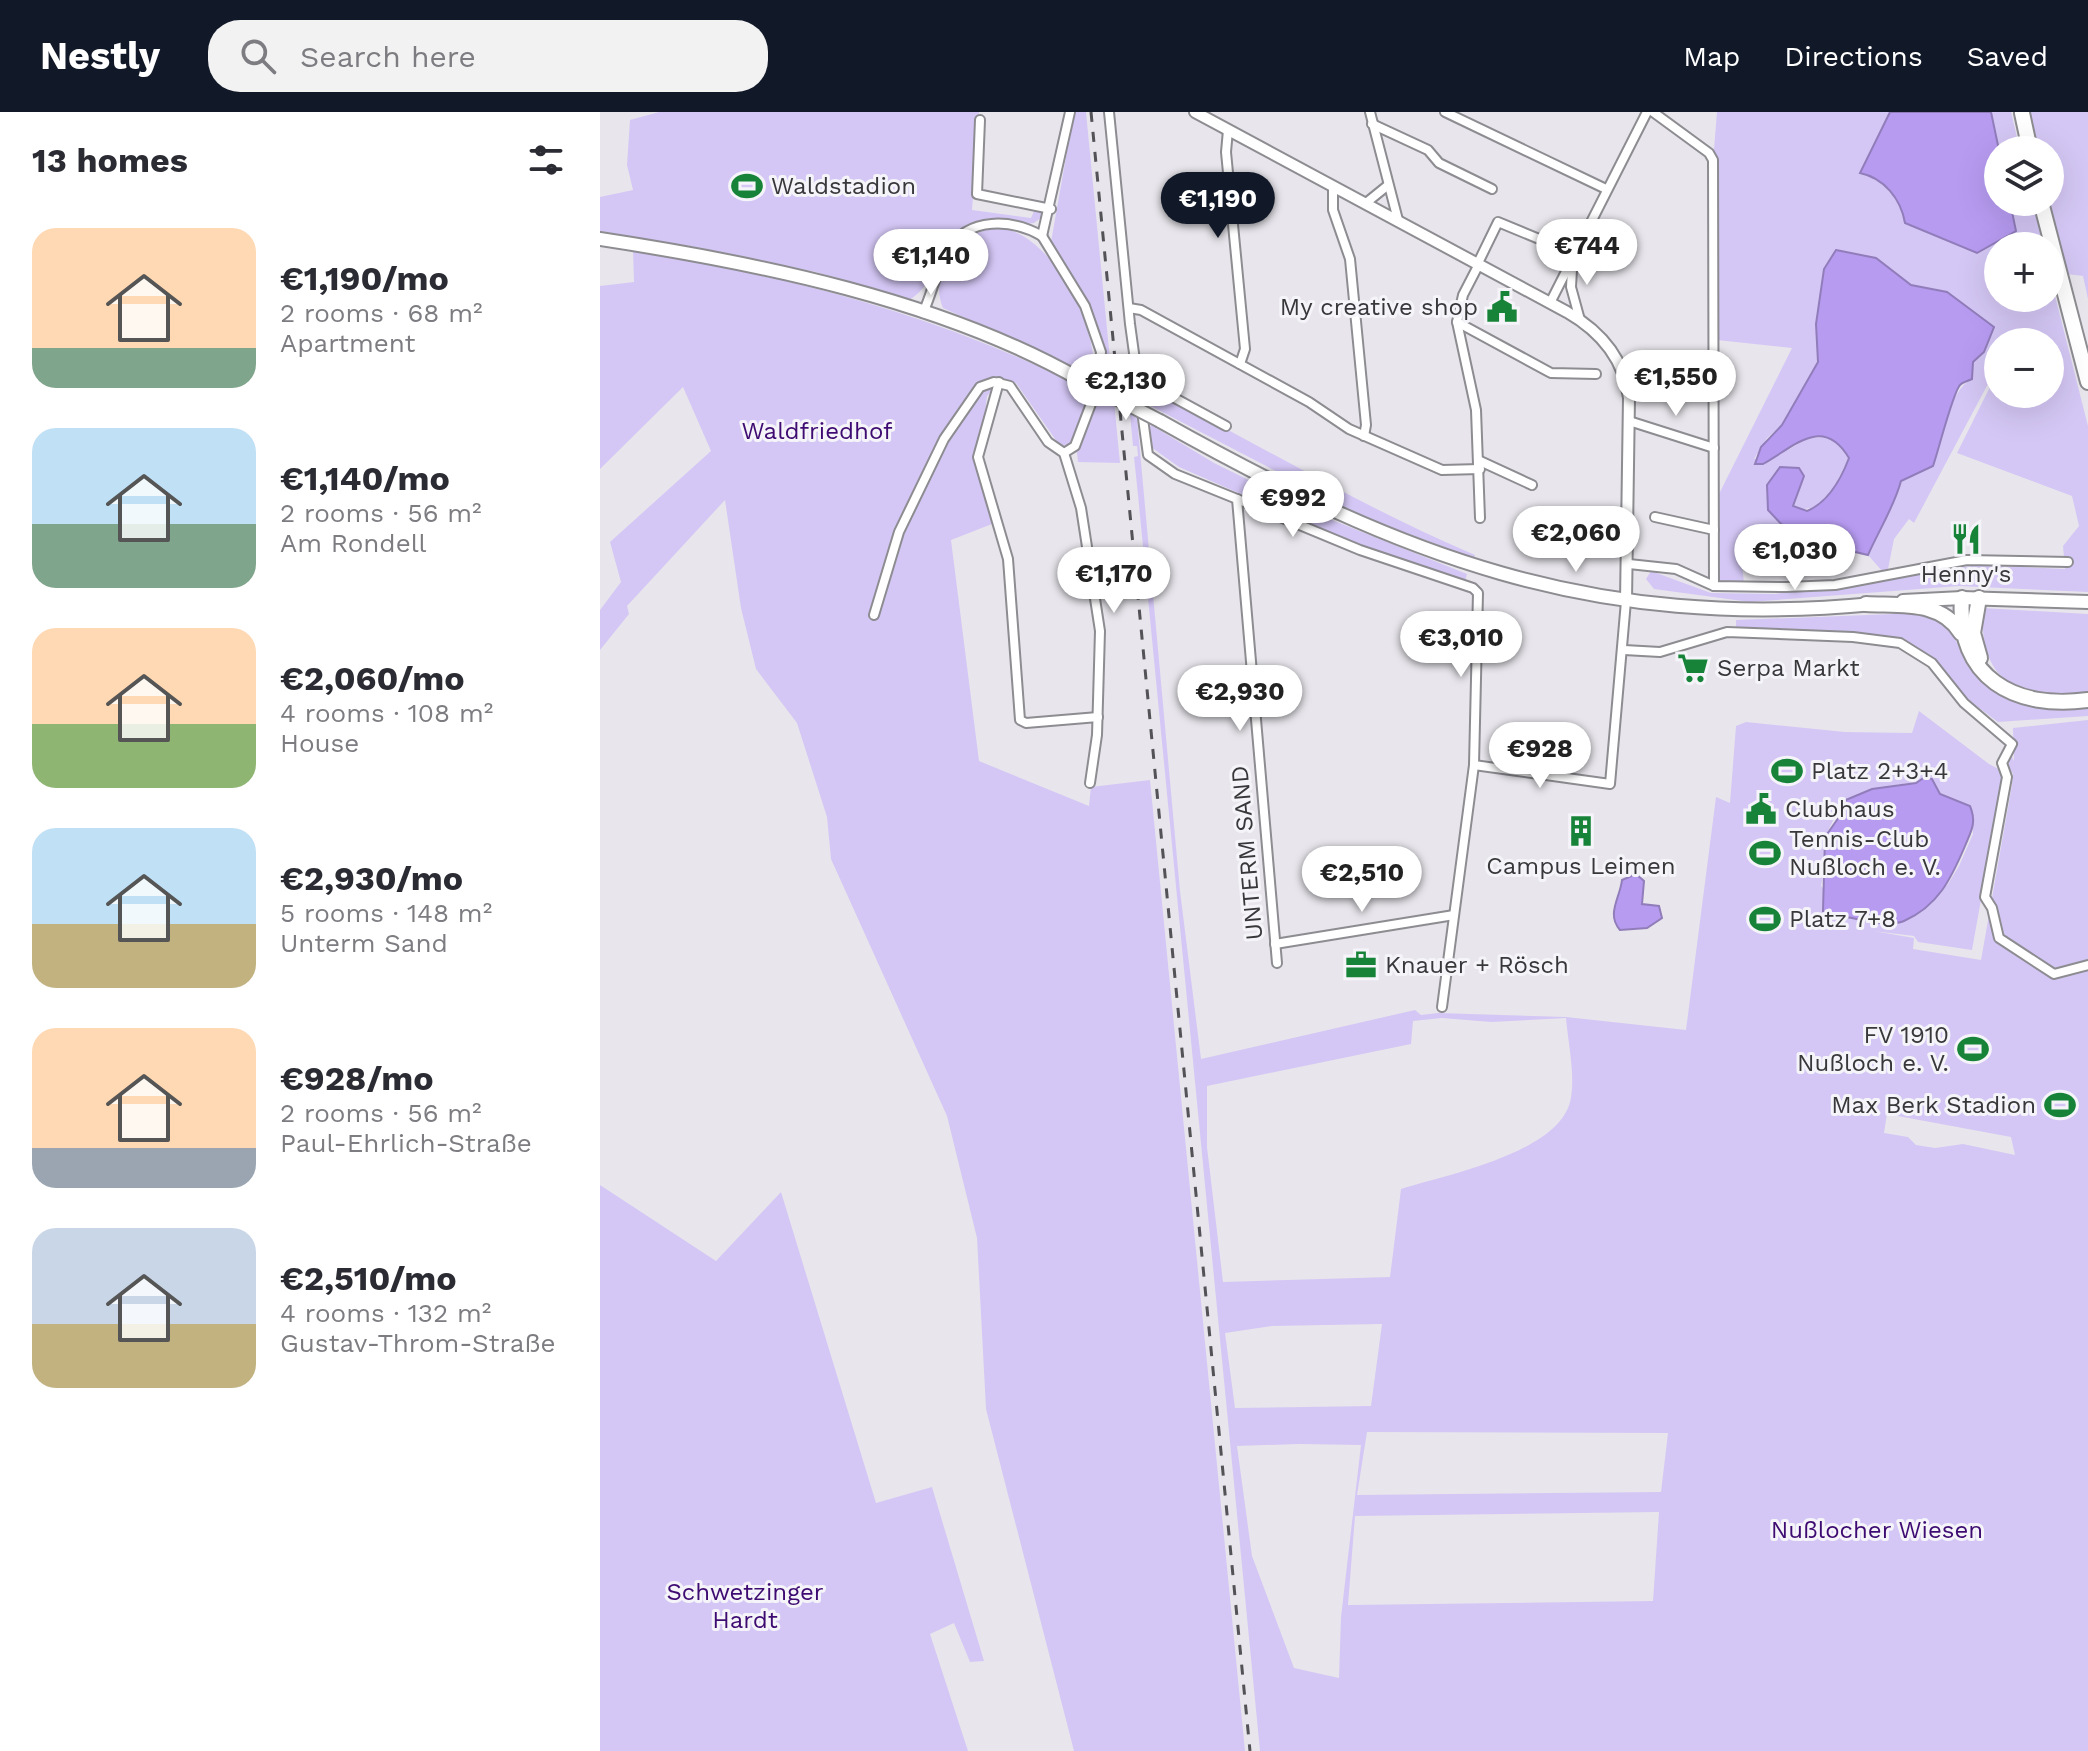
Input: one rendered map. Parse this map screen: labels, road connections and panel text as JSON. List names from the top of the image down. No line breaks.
{"streets":{"street":["UNTERM SAND"]},"parks":["Waldfriedhof","Nußlocher Wiesen","Schwetzinger Hardt"],"places":{"sports":["Waldstadion","Platz 2+3+4","Tennis-Club Nußloch e. V.","Platz 7+8","FV 1910 Nußloch e. V.","Max Berk Stadion"],"public building":["My creative shop","Clubhaus"],"restaurant":["Henny's"],"supermarket":["Serpa Markt"],"building":["Campus Leimen"],"office":["Knauer + Rösch"]},"page":{"header":"Nestly","search":"Search here","nav":["Map","Directions","Saved"],"heading":"13 homes","map_buttons":["+","−"],"price":["€1,190","€744","€1,140","€1,550","€2,130","€992","€2,060","€1,030","€1,170","€3,010","€2,930","€928","€2,510"],"list":[{"name":"€1,190/mo","note":"2 rooms · 68 m² · Apartment"},{"name":"€1,140/mo","note":"2 rooms · 56 m² · Am Rondell"},{"name":"€2,060/mo","note":"4 rooms · 108 m² · House"},{"name":"€2,930/mo","note":"5 rooms · 148 m² · Unterm Sand"},{"name":"€928/mo","note":"2 rooms · 56 m² · Paul-Ehrlich-Straße"},{"name":"€2,510/mo","note":"4 rooms · 132 m² · Gustav-Throm-Straße"}]}}
